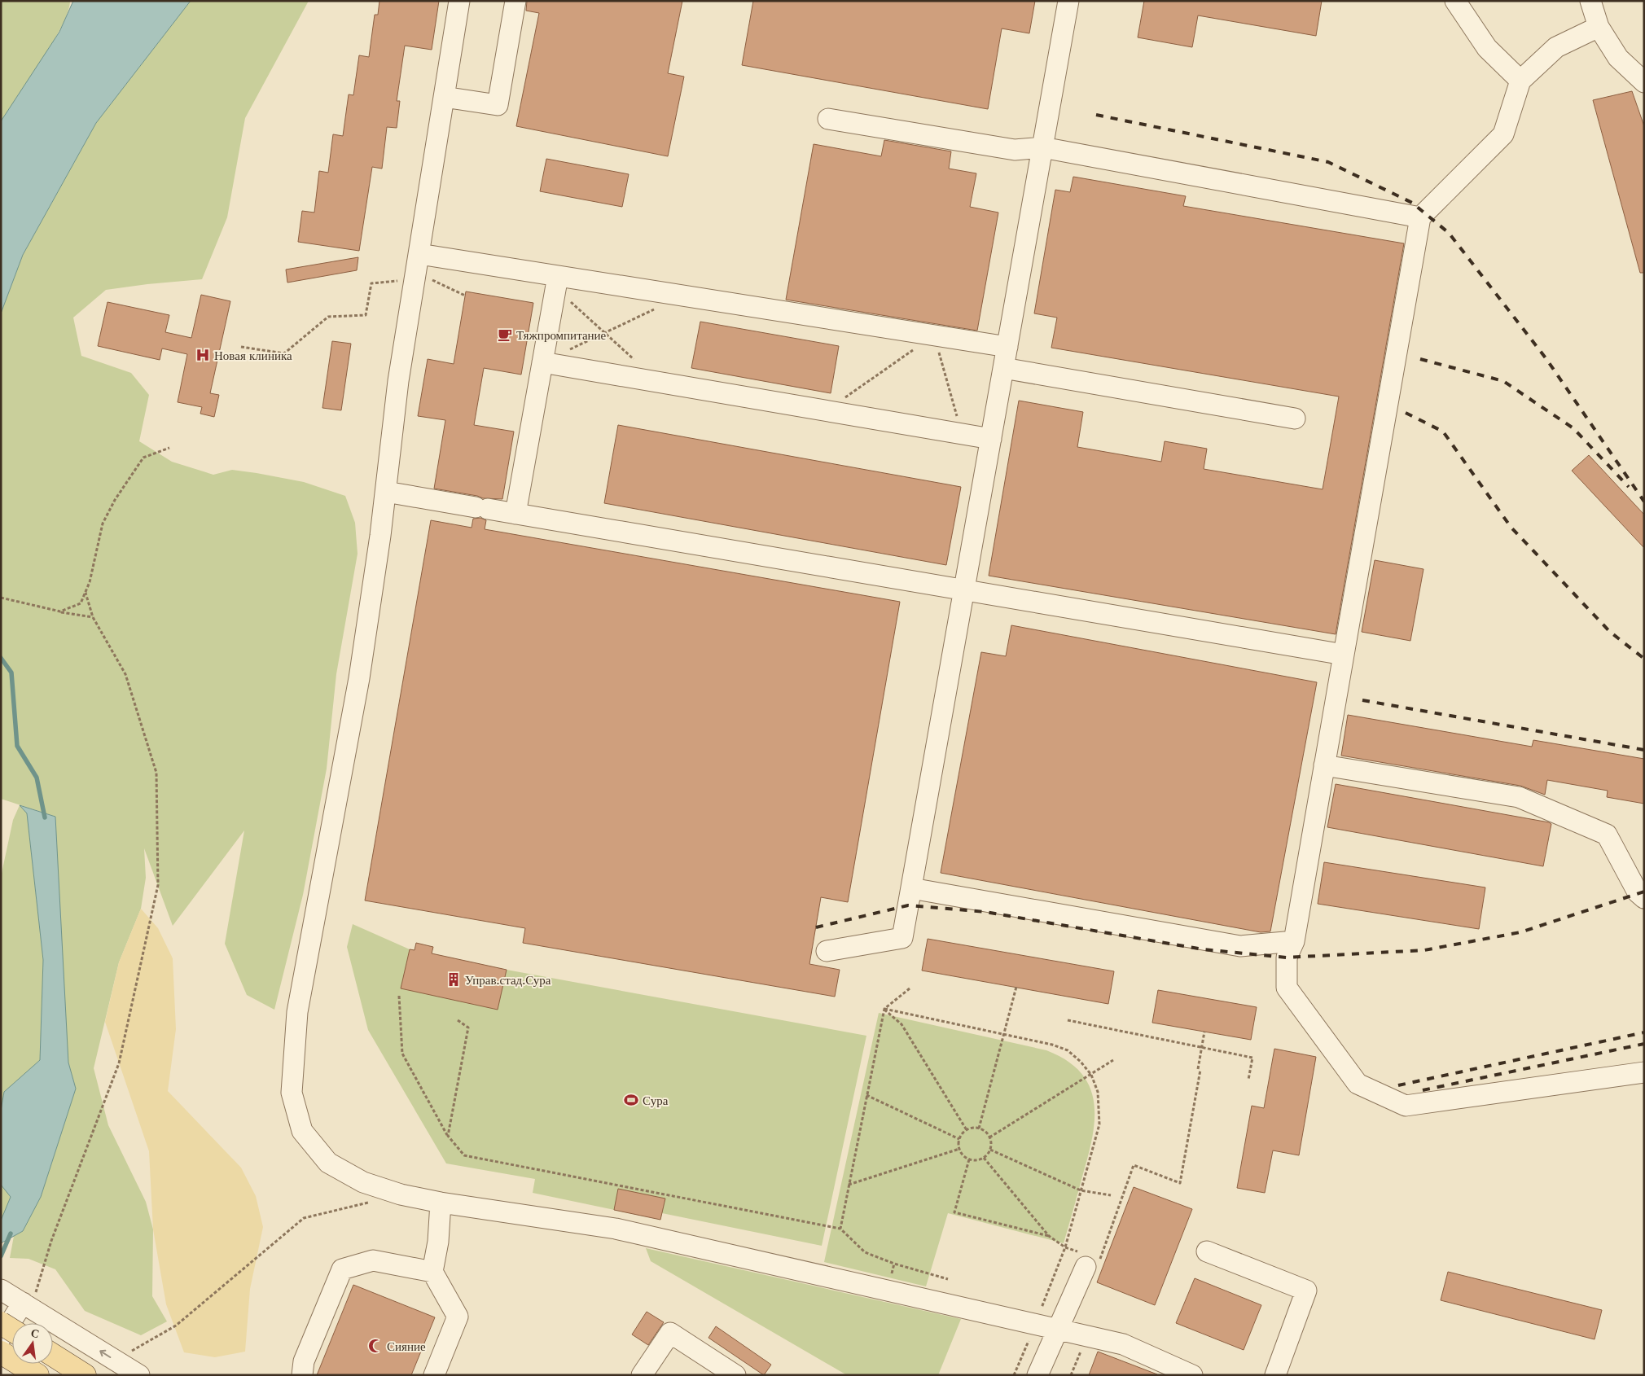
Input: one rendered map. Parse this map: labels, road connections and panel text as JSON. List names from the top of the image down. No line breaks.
{"places":{"cafe":["Тяжпромпитание"],"hospital":["Новая клиника"],"building":["Управ.стад.Сура"],"sports":["Сура"],"mosque":["Сияние"]},"north":"top"}
